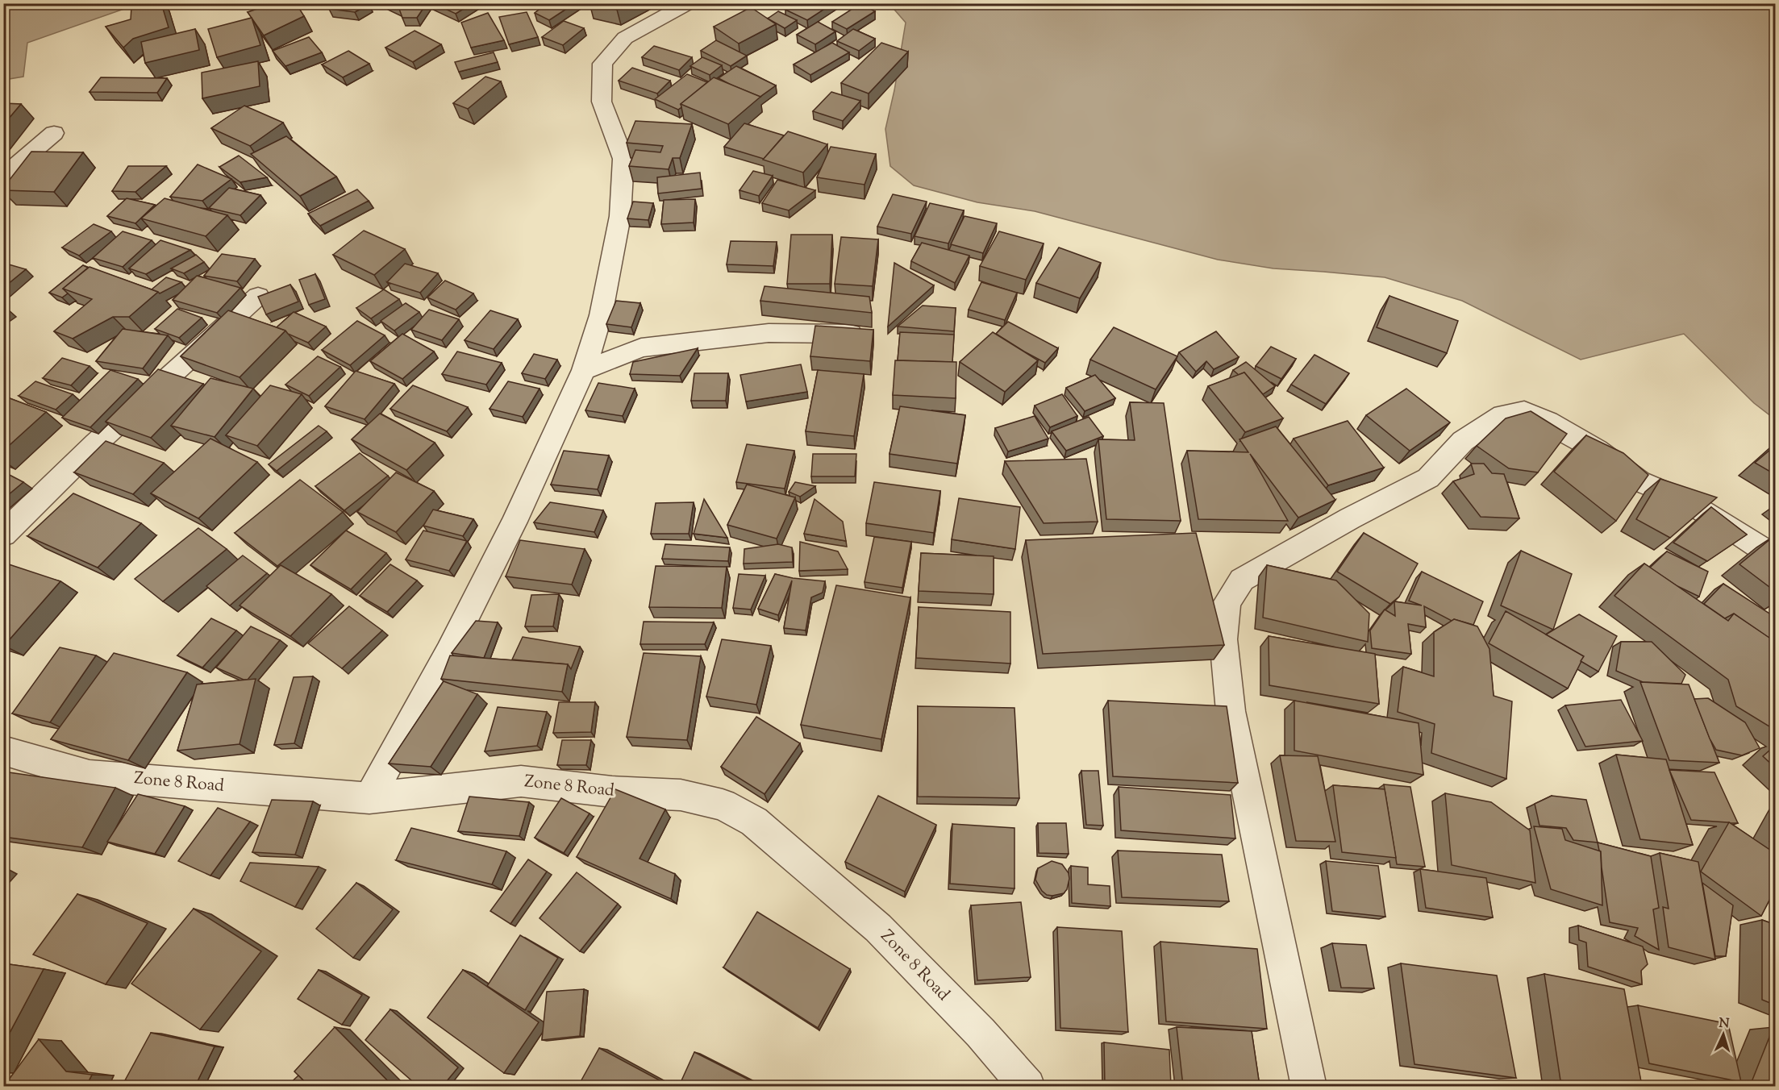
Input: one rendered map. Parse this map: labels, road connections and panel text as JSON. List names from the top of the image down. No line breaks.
{"streets":{"street":["Zone 8 Road"]},"north":"top"}
